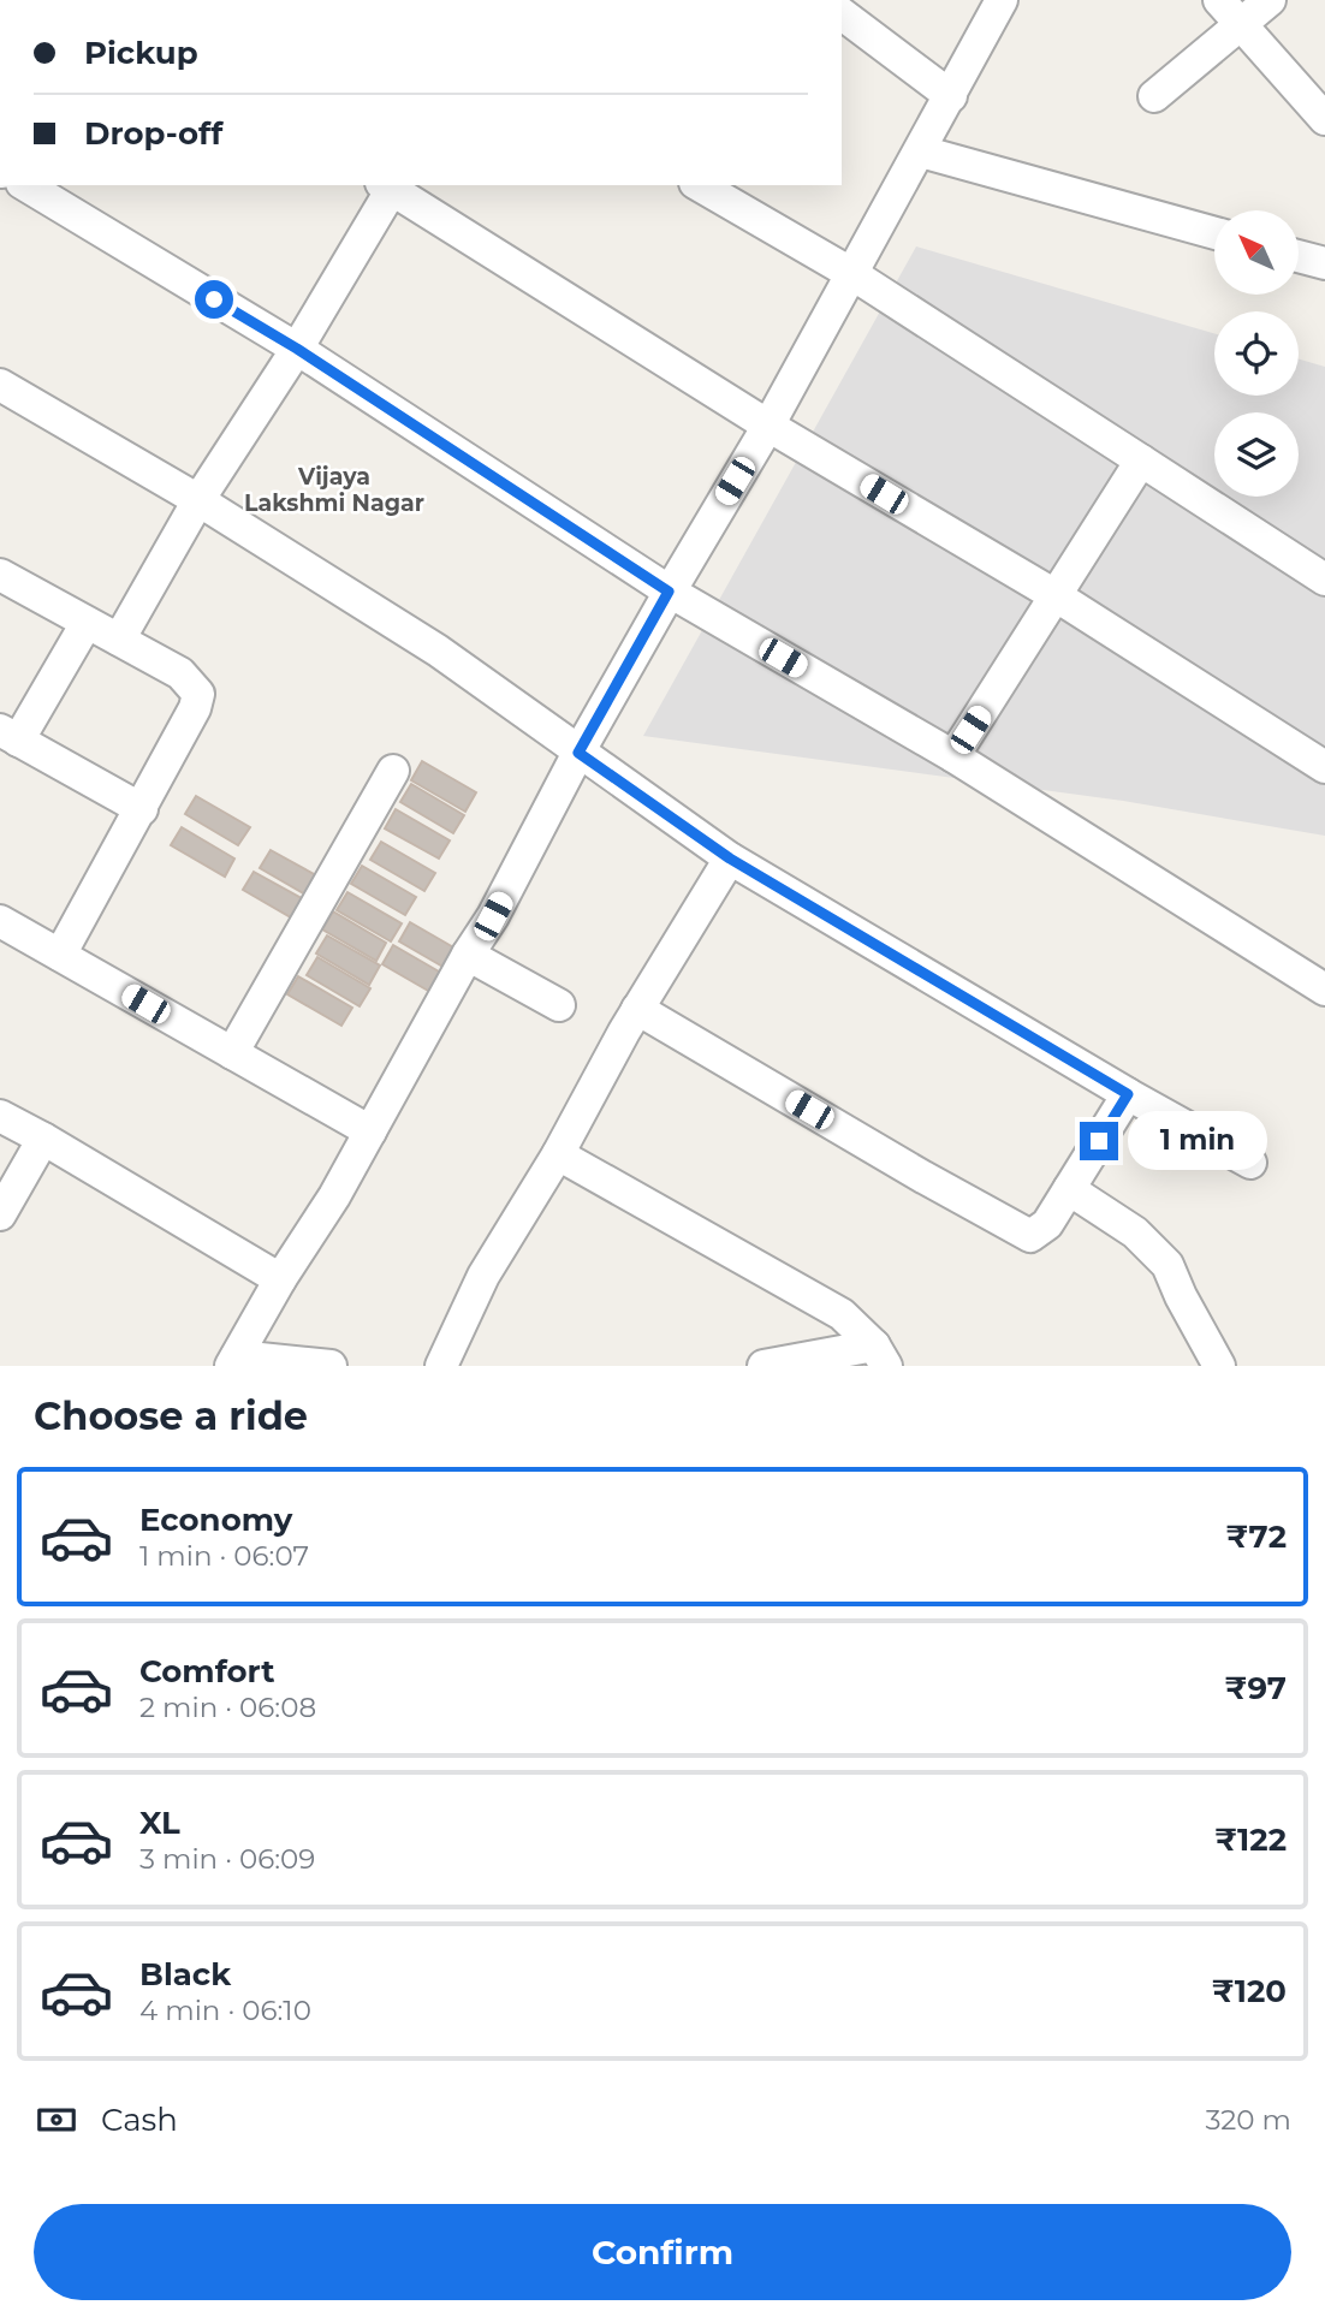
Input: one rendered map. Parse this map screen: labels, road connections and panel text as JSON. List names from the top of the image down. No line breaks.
{"districts":["Vijaya Lakshmi Nagar"],"north":"top left","page":{"banner":["Pickup","Drop-off"],"bubble":"1 min","heading":"Choose a ride","list":[{"name":"Economy","note":"1 min · 06:07","value":"₹72"},{"name":"Comfort","note":"2 min · 06:08","value":"₹97"},{"name":"XL","note":"3 min · 06:09","value":"₹122"},{"name":"Black","note":"4 min · 06:10","value":"₹120"}],"pay":["Cash","320 m"],"buttons":"Confirm"}}
